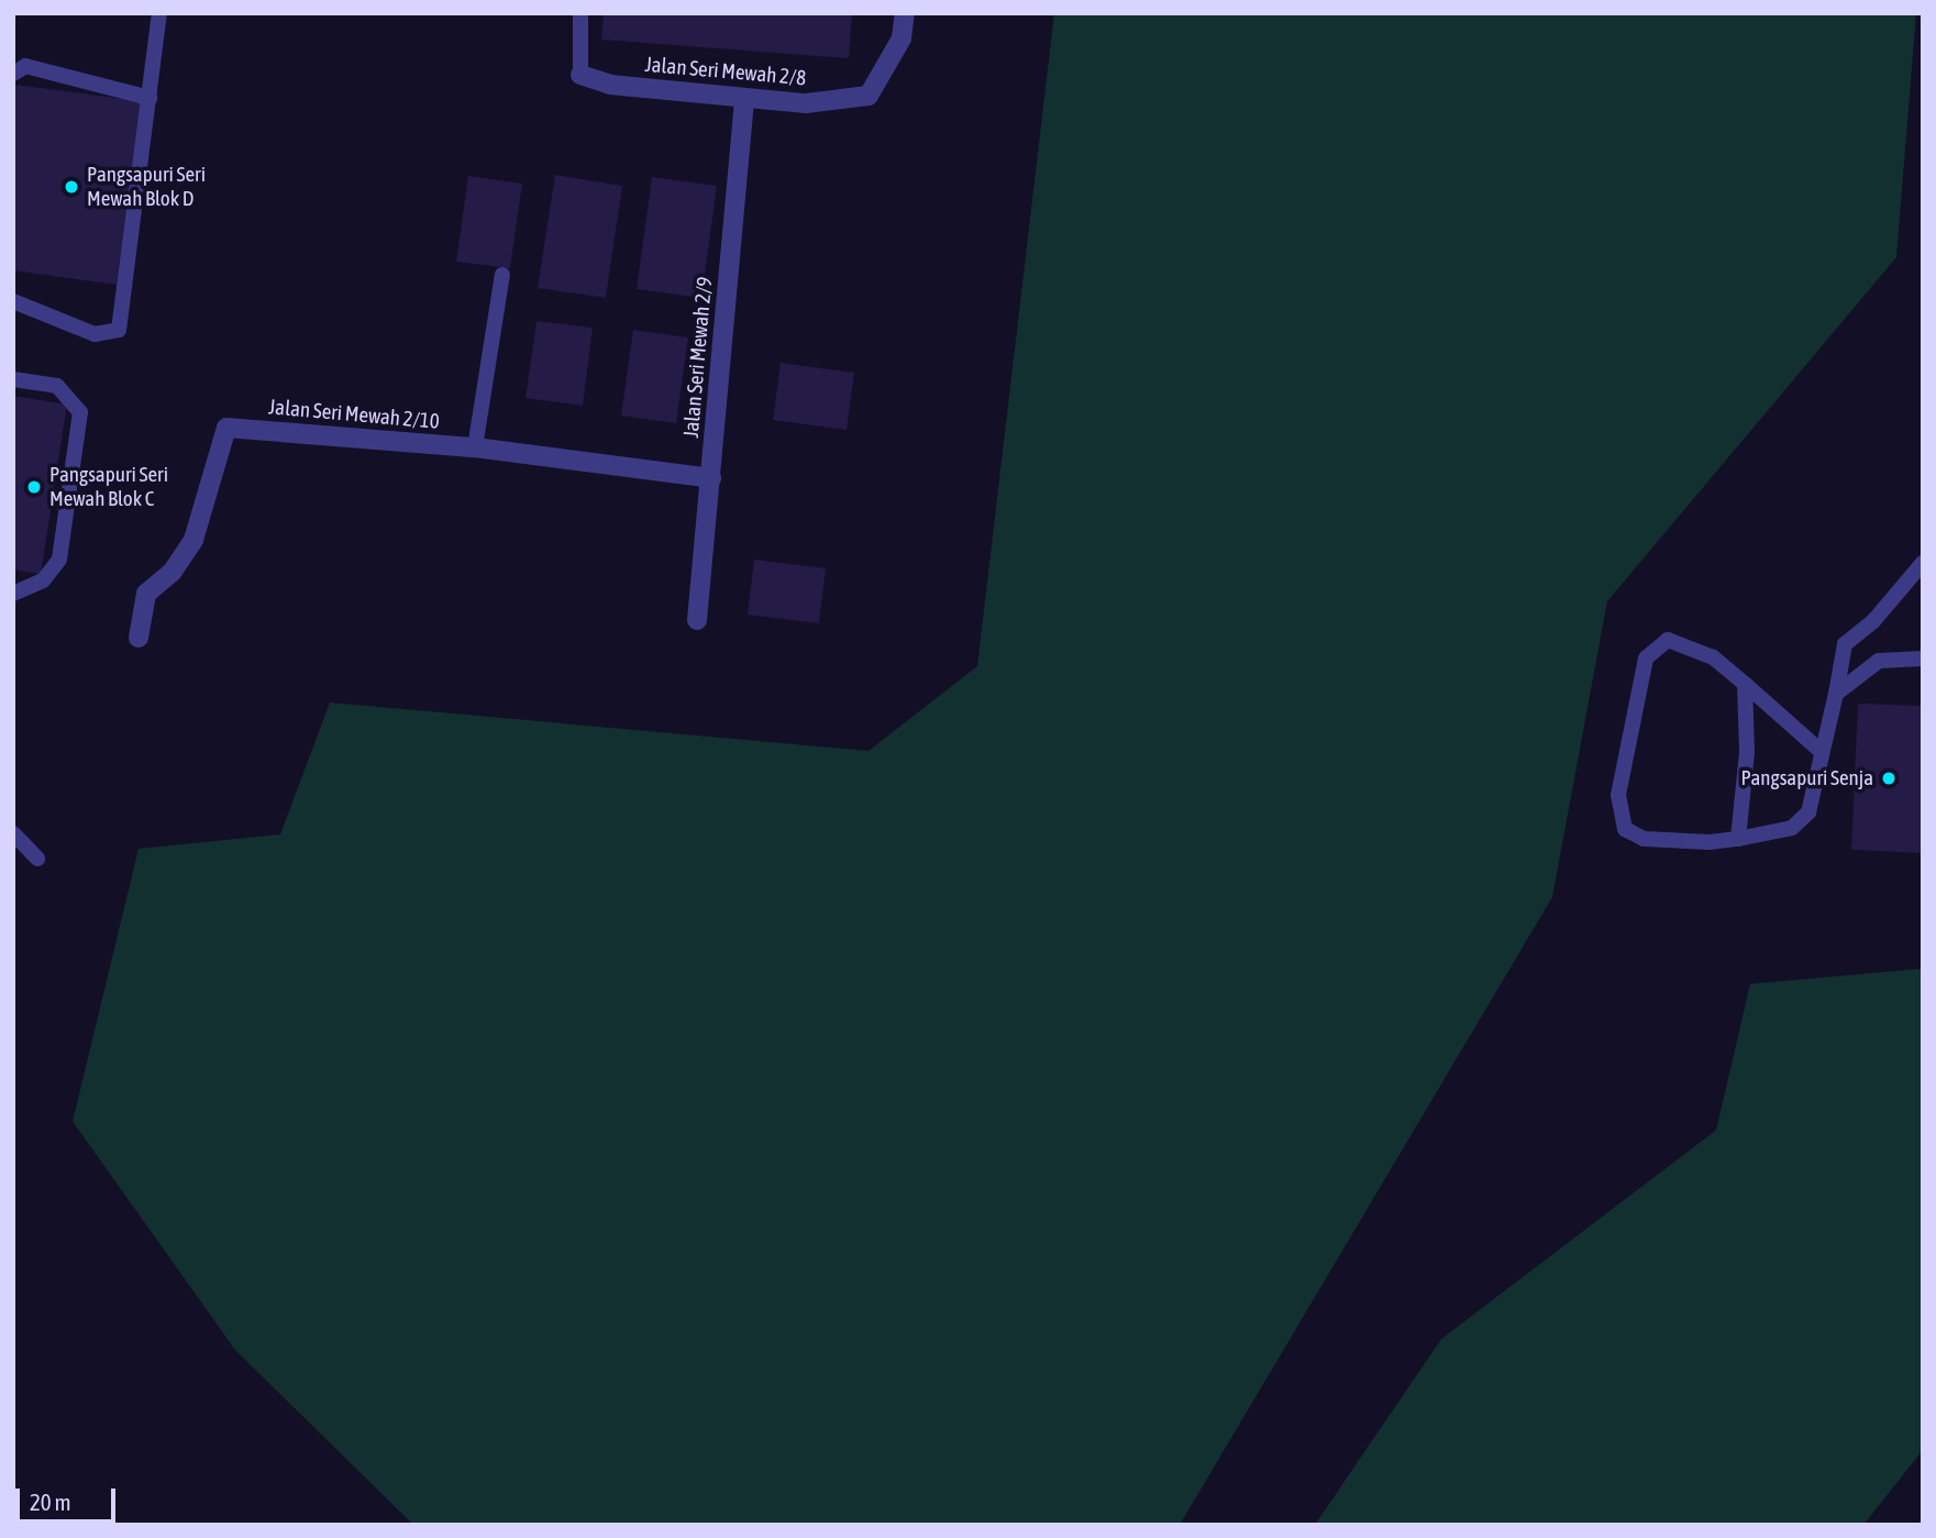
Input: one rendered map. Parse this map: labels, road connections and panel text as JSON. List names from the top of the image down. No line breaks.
{"streets":{"street":["Jalan Seri Mewah 2/8","Jalan Seri Mewah 2/9","Jalan Seri Mewah 2/10"]},"crossings":[["Jalan Seri Mewah 2/8","Jalan Seri Mewah 2/9"],["Jalan Seri Mewah 2/9","Jalan Seri Mewah 2/10"]],"places":["Pangsapuri Seri Mewah Blok D","Pangsapuri Seri Mewah Blok C","Pangsapuri Senja"],"scale_bar":"20 m"}
